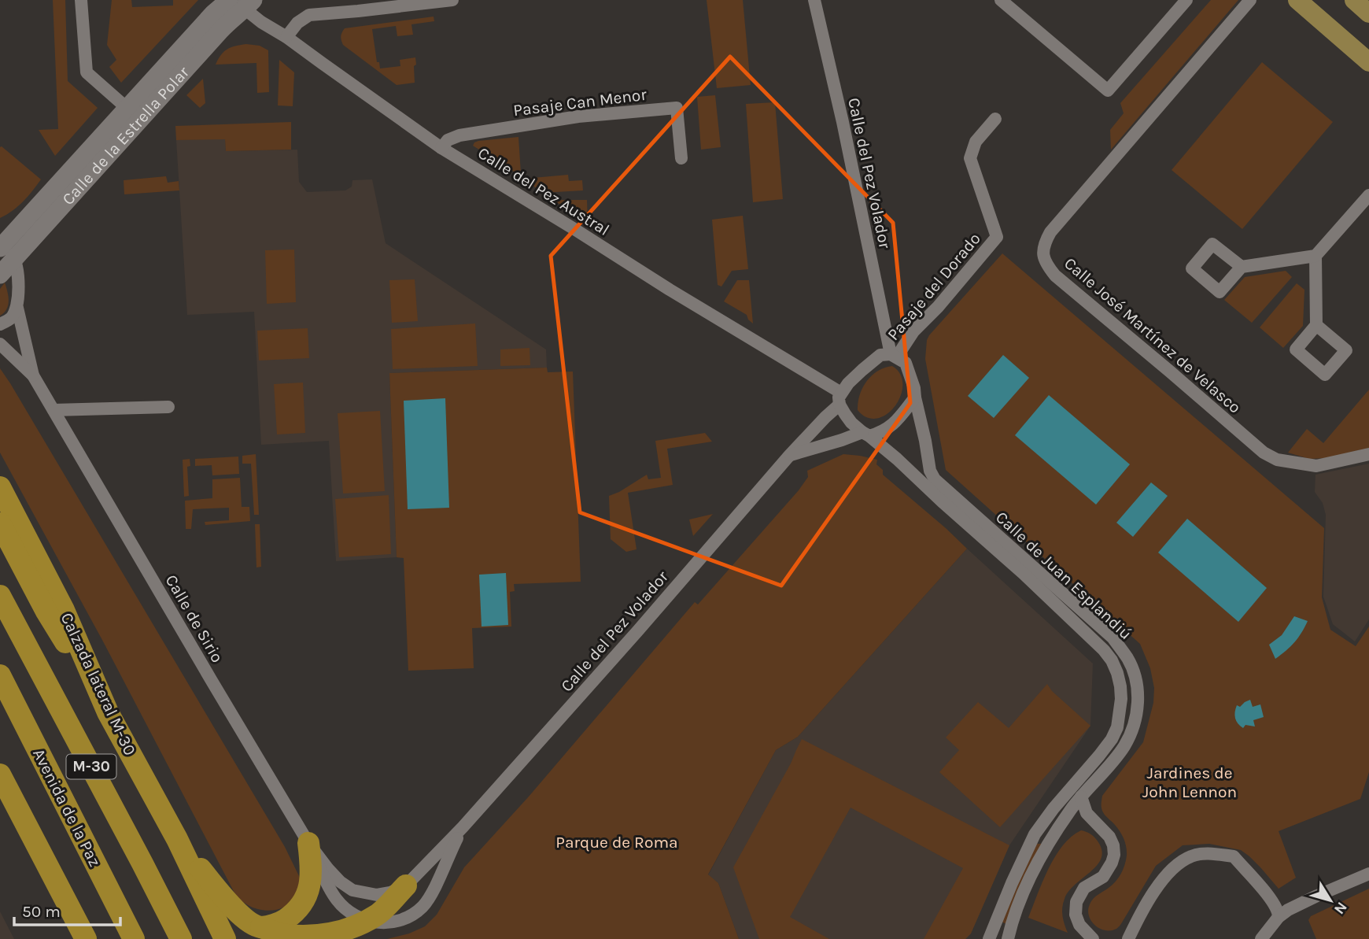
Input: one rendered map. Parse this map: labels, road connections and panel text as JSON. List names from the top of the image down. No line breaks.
{"streets":{"highway":["Calzada lateral M-30","M-30","Avenida de la Paz"],"main road":["Calle de la Estrella Polar"],"street":["Pasaje Can Menor","Calle del Pez Volador","Calle del Pez Austral","Pasaje del Dorado","Calle José Martínez de Velasco","Calle de Juan Esplandiú","Calle de Sirio"]},"crossings":[["Pasaje Can Menor","Calle del Pez Austral"],["Calle de la Estrella Polar","Calle del Pez Austral"],["Calle de la Estrella Polar","Calle de Sirio"],["Calle del Pez Volador","Calle del Pez Austral"],["Calle del Pez Volador","Pasaje del Dorado"],["Calle del Pez Volador","Calle de Juan Esplandiú"],["Calle del Pez Volador","Calle de Sirio"],["Calle del Pez Austral","Pasaje del Dorado"],["Calle del Pez Austral","Calle de Juan Esplandiú"],["Pasaje del Dorado","Calle de Juan Esplandiú"]],"parks":["Jardines de John Lennon","Parque de Roma"],"scale_bar":"50 m","north":"bottom right"}
